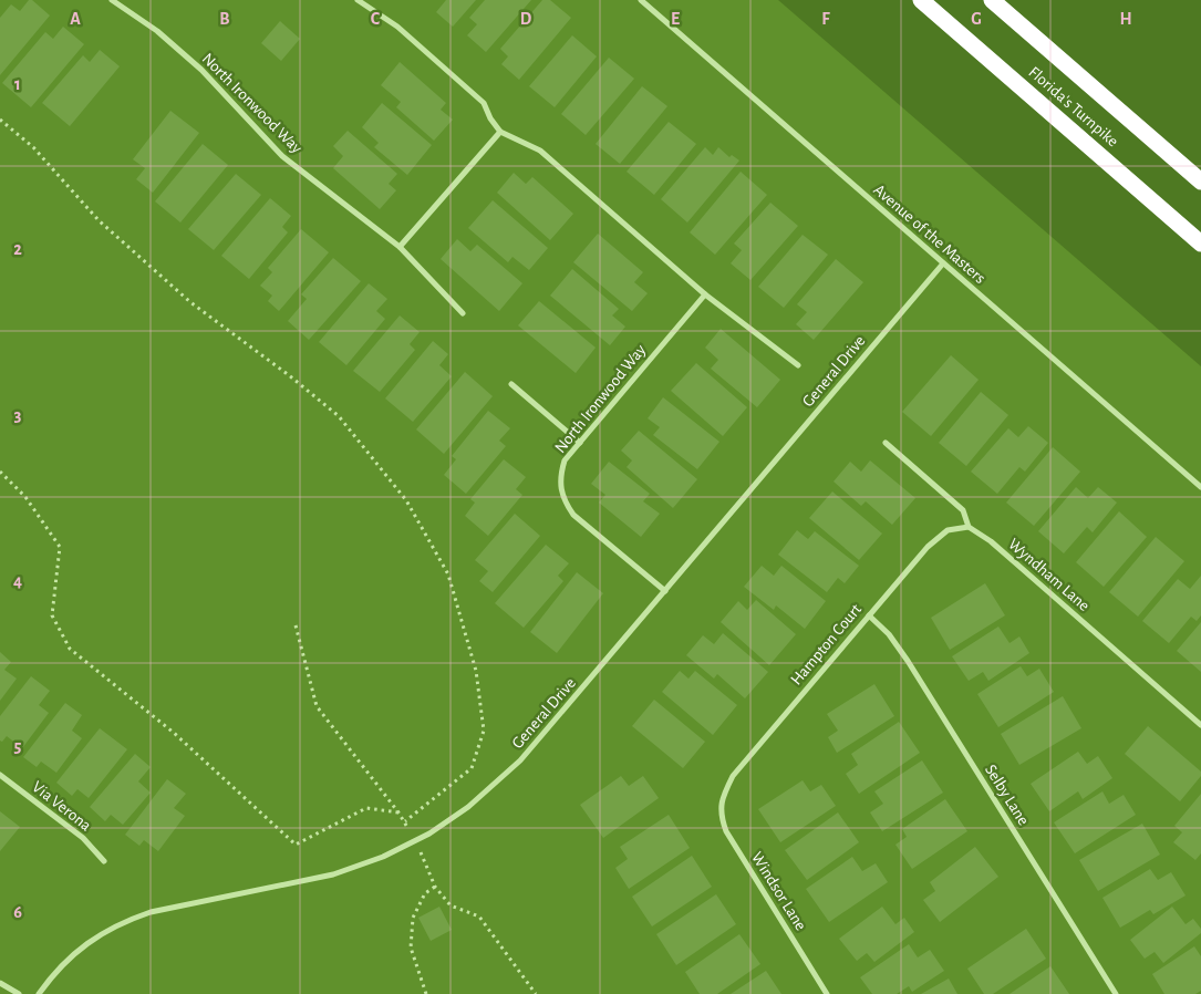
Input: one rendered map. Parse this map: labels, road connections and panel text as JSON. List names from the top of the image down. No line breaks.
{"streets":{"highway":["Florida's Turnpike"],"street":["North Ironwood Way","Avenue of the Masters","General Drive","Wyndham Lane","Hampton Court","Selby Lane","Via Verona","Windsor Lane"]},"crossings":[["North Ironwood Way","General Drive"],["Avenue of the Masters","General Drive"],["Wyndham Lane","Hampton Court"],["Hampton Court","Selby Lane"],["Hampton Court","Windsor Lane"]],"grid":{"columns":["A","B","C","D","E","F","G","H"],"rows":["1","2","3","4","5","6"]}}
